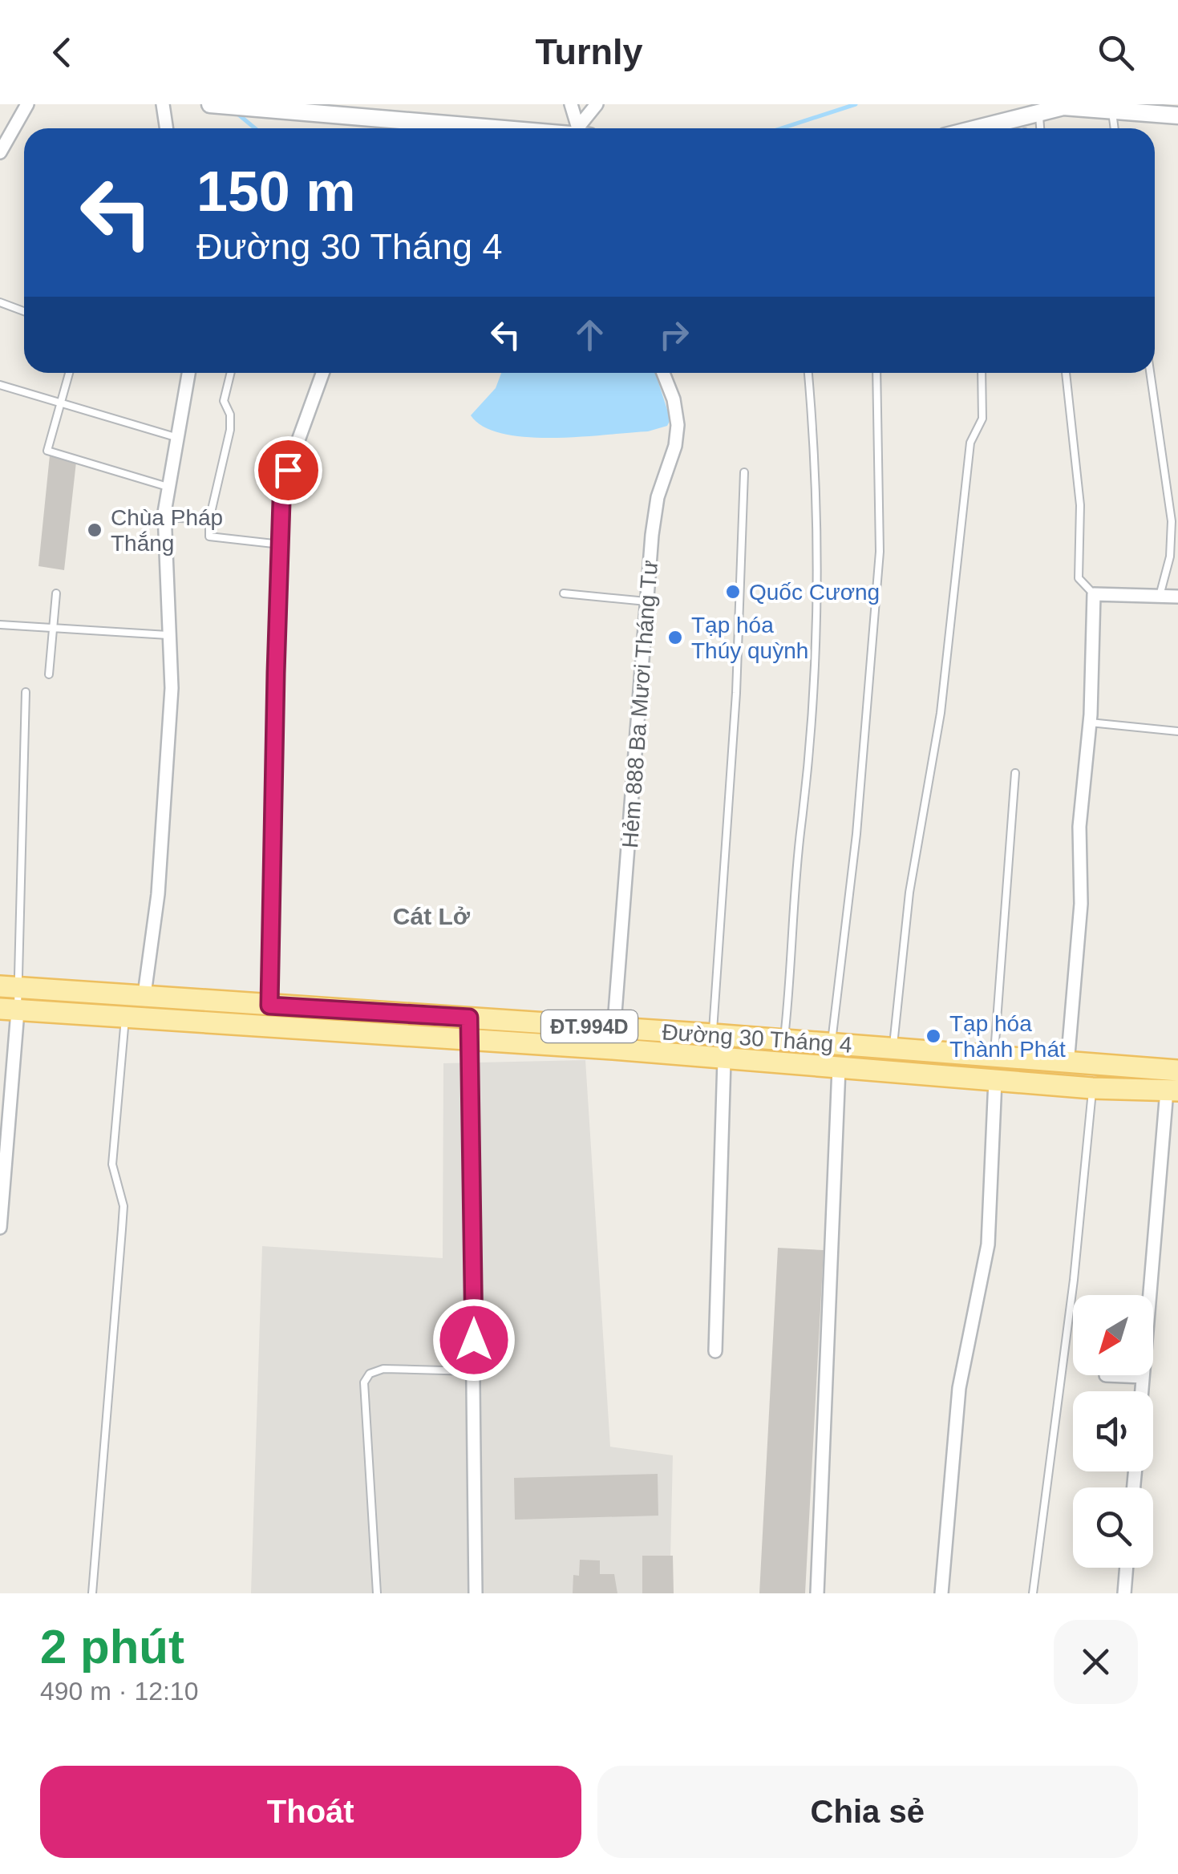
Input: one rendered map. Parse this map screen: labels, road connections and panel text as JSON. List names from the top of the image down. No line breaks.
{"streets":{"main road":["ĐT.994D","Đường 30 Tháng 4"],"street":["Hẻm 888 Ba Mươi Tháng Tư"]},"crossings":[["Hẻm 888 Ba Mươi Tháng Tư","Đường 30 Tháng 4"]],"districts":["Cát Lở"],"places":["Chùa Pháp Thắng","Quốc Cương","Tạp hóa Thúy quỳnh","Tạp hóa Thành Phát"],"north":"bottom left","page":{"header":"Turnly","turn":["150 m","Đường 30 Tháng 4"],"heading":["2 phút","490 m · 12:10"],"buttons":["Thoát","Chia sẻ"]}}
